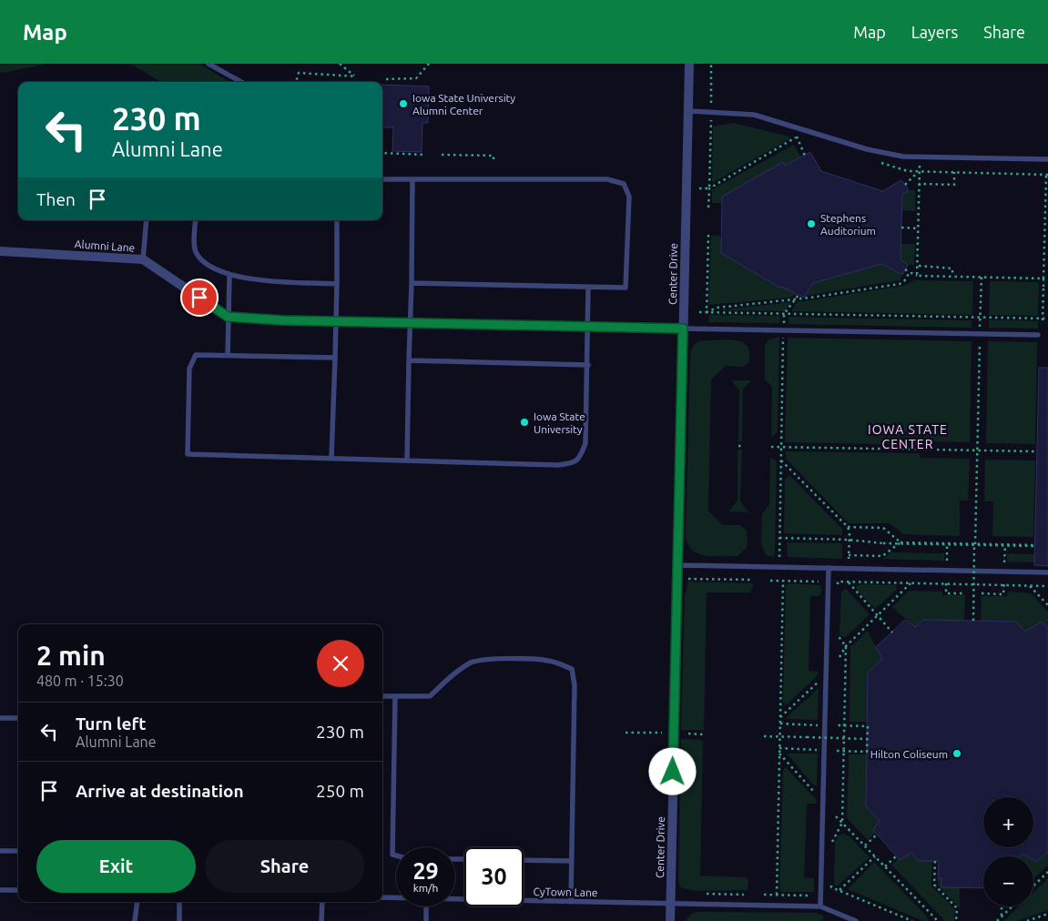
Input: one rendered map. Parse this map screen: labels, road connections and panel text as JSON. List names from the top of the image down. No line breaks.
{"streets":{"street":["Alumni Lane","Center Drive"],"lane":["CyTown Lane"]},"crossings":[["Center Drive","CyTown Lane"]],"districts":["IOWA STATE CENTER"],"places":["Iowa State University Alumni Center","Stephens Auditorium","Iowa State University","Hilton Coliseum"],"page":{"header":"Map","nav":["Map","Layers","Share"],"turn":["230 m","Alumni Lane"],"then":"Then","heading":["2 min","480 m · 15:30"],"list":[{"name":"Turn left","note":"Alumni Lane","value":"230 m"},{"name":"Arrive at destination","value":"250 m"}],"map_buttons":["+","−"],"buttons":["Exit","Share"],"speed":"29 km/h","limit":"30"}}
